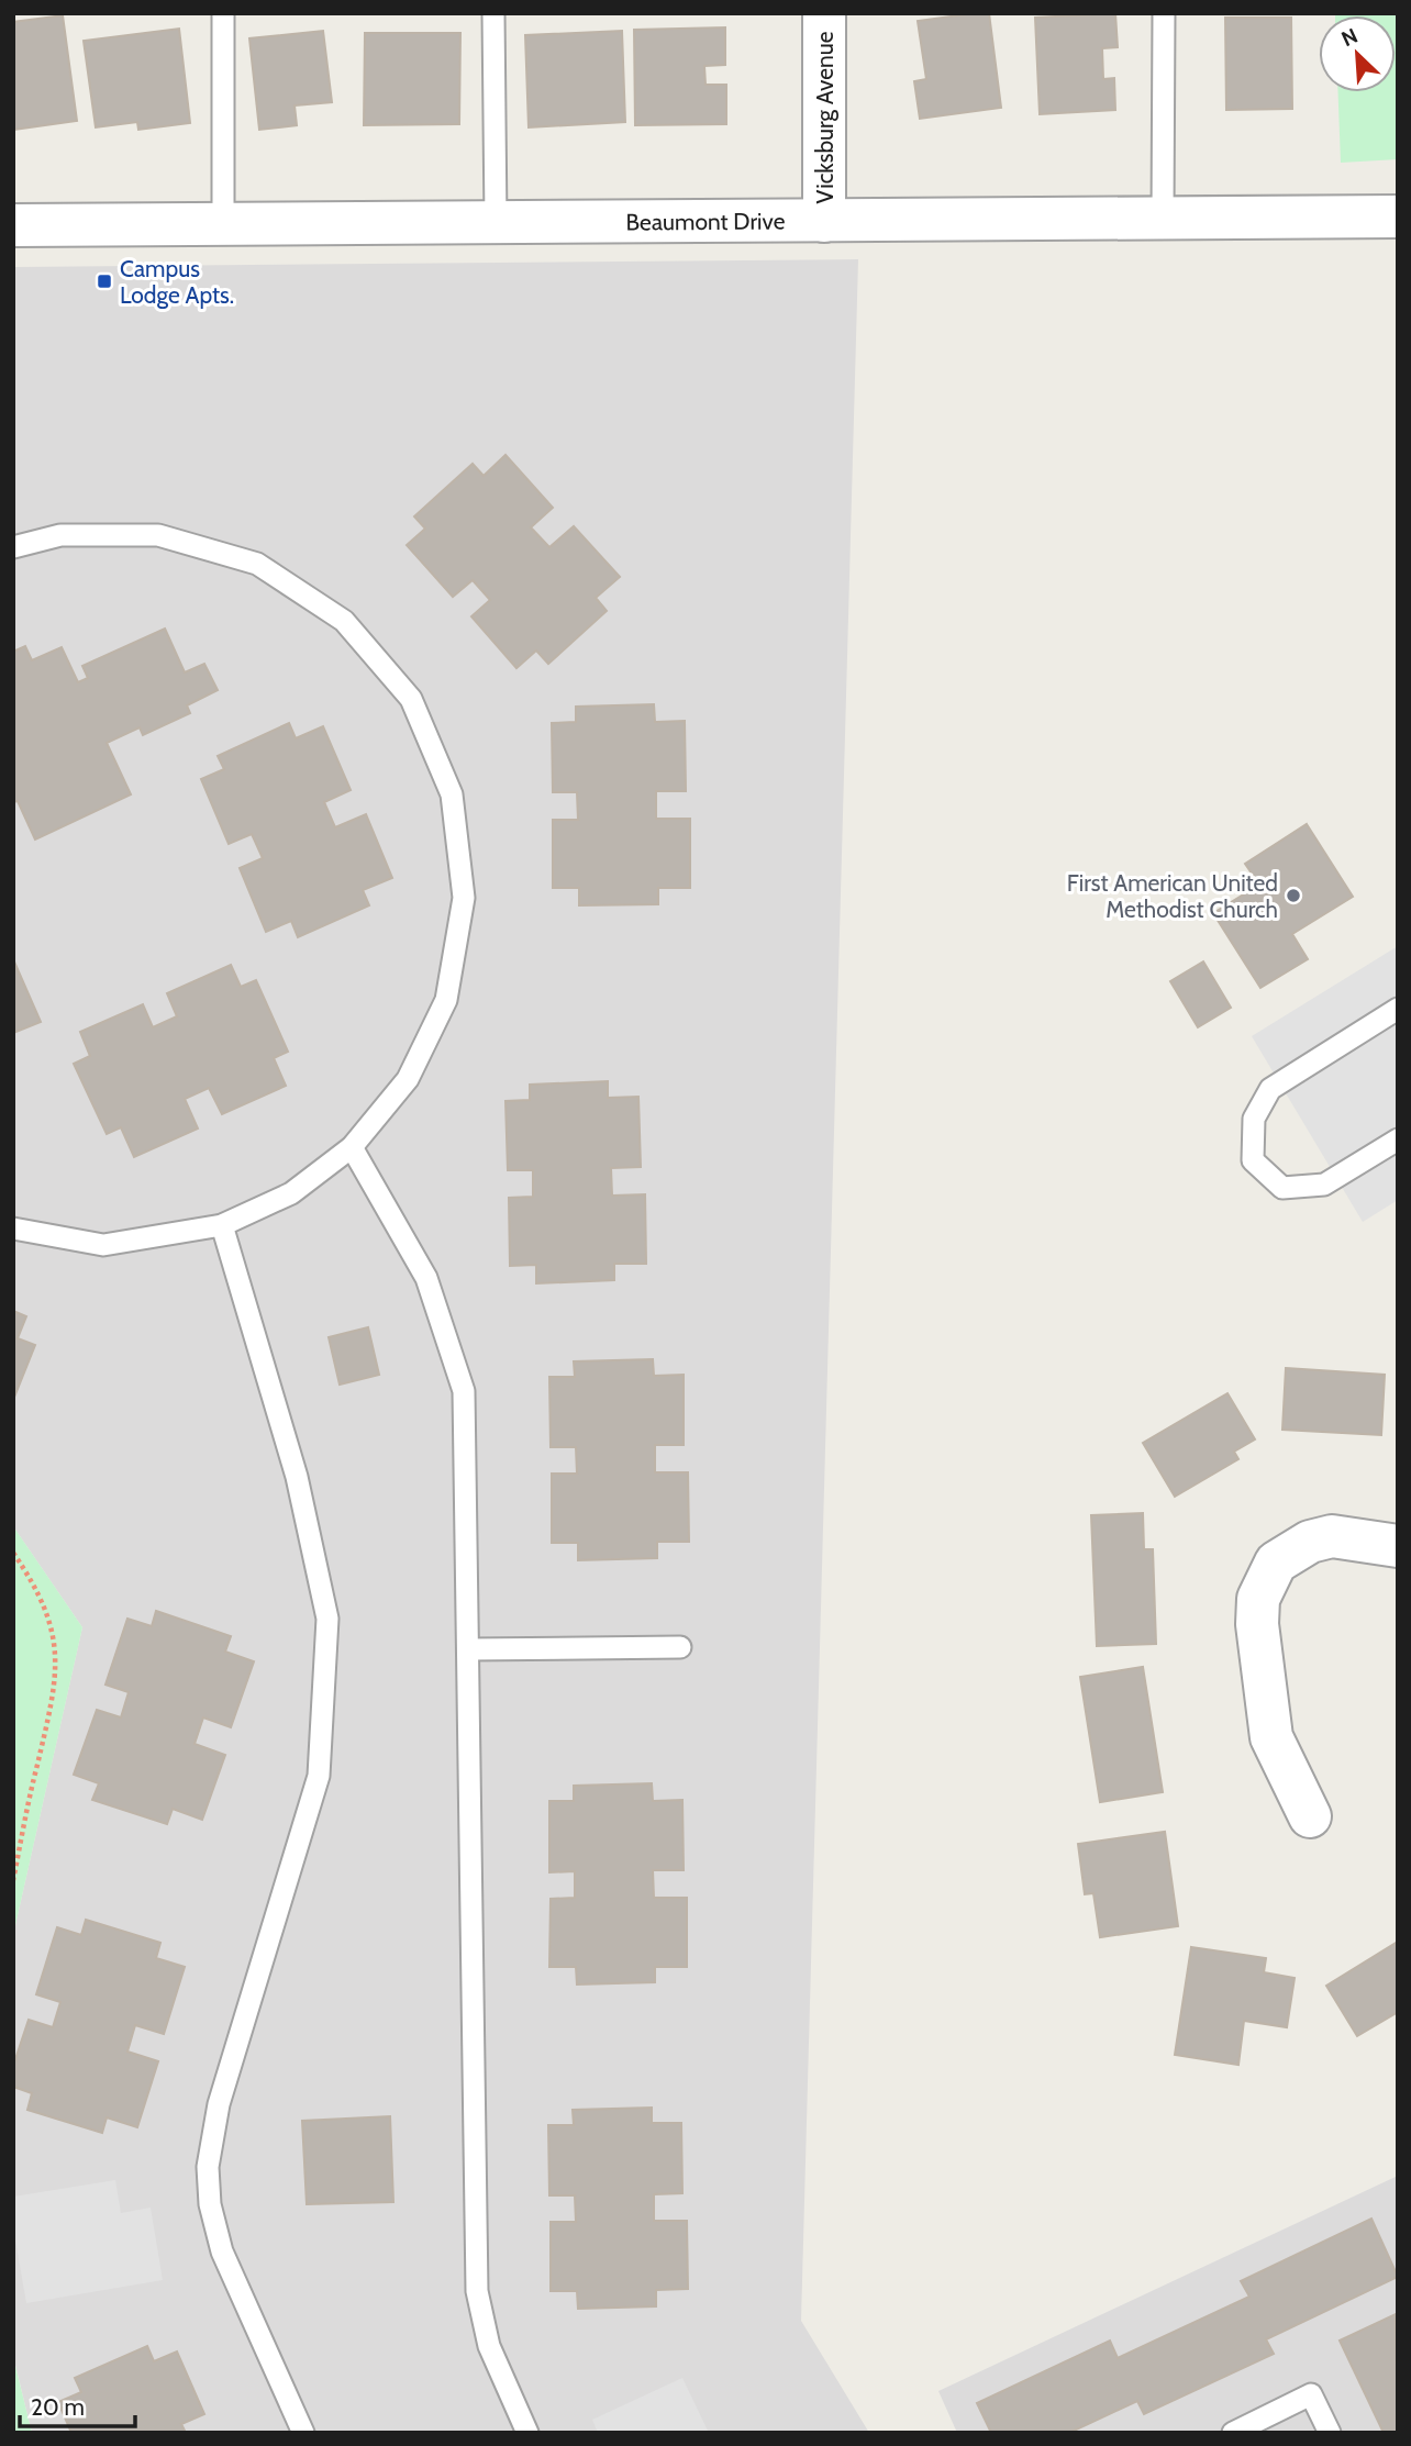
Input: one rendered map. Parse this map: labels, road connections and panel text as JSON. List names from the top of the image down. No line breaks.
{"streets":{"street":["Vicksburg Avenue","Beaumont Drive"]},"crossings":[["Vicksburg Avenue","Beaumont Drive"]],"places":{"transit":["Campus Lodge Apts."],"other":["First American United Methodist Church"]},"scale_bar":"20 m","north":"top left"}
